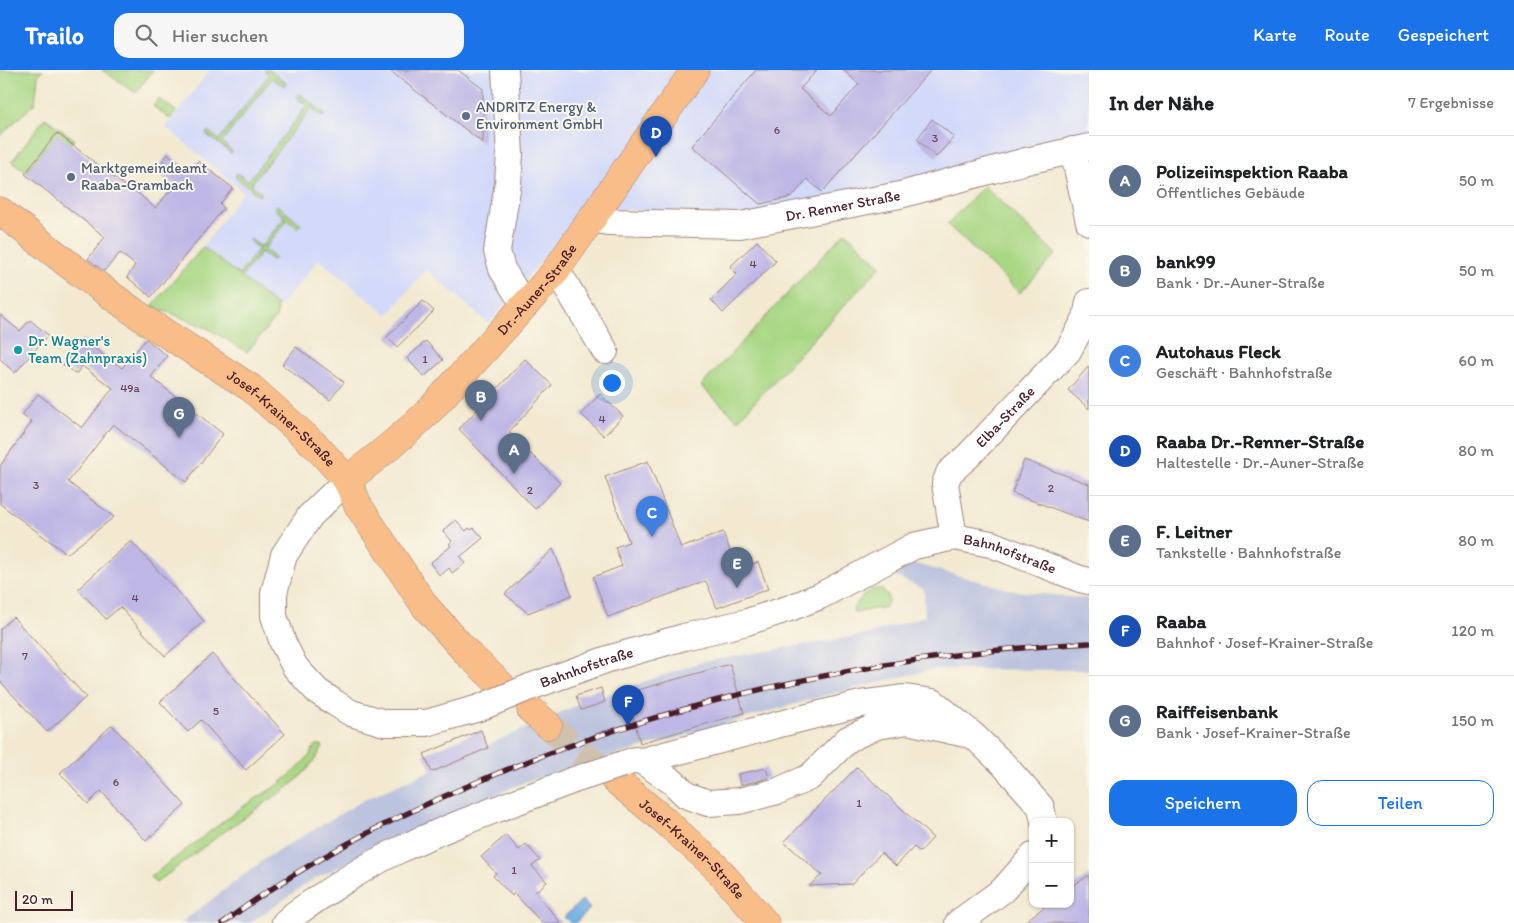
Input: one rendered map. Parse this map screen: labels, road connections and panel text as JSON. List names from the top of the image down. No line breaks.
{"streets":{"main road":["Dr.-Auner-Straße","Josef-Krainer-Straße"],"street":["Dr. Renner Straße","Elba-Straße","Bahnhofstraße"]},"crossings":[["Dr. Renner Straße","Dr.-Auner-Straße"],["Dr.-Auner-Straße","Josef-Krainer-Straße"],["Dr.-Auner-Straße","Bahnhofstraße"],["Elba-Straße","Bahnhofstraße"],["Josef-Krainer-Straße","Bahnhofstraße"]],"places":["ANDRITZ Energy & Environment GmbH","Marktgemeindeamt Raaba-Grambach","Dr. Wagner's Team (Zahnpraxis)"],"house_numbers":["6","3","4","1","49a","4","3","2","2","4","7","5","6","1","1"],"scale_bar":"20 m","page":{"header":"Trailo","search":"Hier suchen","nav":["Karte","Route","Gespeichert"],"heading":["In der Nähe","7 Ergebnisse"],"pins":["D","B","G","A","C","E","F"],"list":[{"mark":"A","name":"Polizeiinspektion Raaba","note":"Öffentliches Gebäude","value":"50 m"},{"mark":"B","name":"bank99","note":"Bank · Dr.-Auner-Straße","value":"50 m"},{"mark":"C","name":"Autohaus Fleck","note":"Geschäft · Bahnhofstraße","value":"60 m"},{"mark":"D","name":"Raaba Dr.-Renner-Straße","note":"Haltestelle · Dr.-Auner-Straße","value":"80 m"},{"mark":"E","name":"F. Leitner","note":"Tankstelle · Bahnhofstraße","value":"80 m"},{"mark":"F","name":"Raaba","note":"Bahnhof · Josef-Krainer-Straße","value":"120 m"},{"mark":"G","name":"Raiffeisenbank","note":"Bank · Josef-Krainer-Straße","value":"150 m"}],"buttons":["Speichern","Teilen"],"map_buttons":["+","−"],"scale":"20 m"}}
